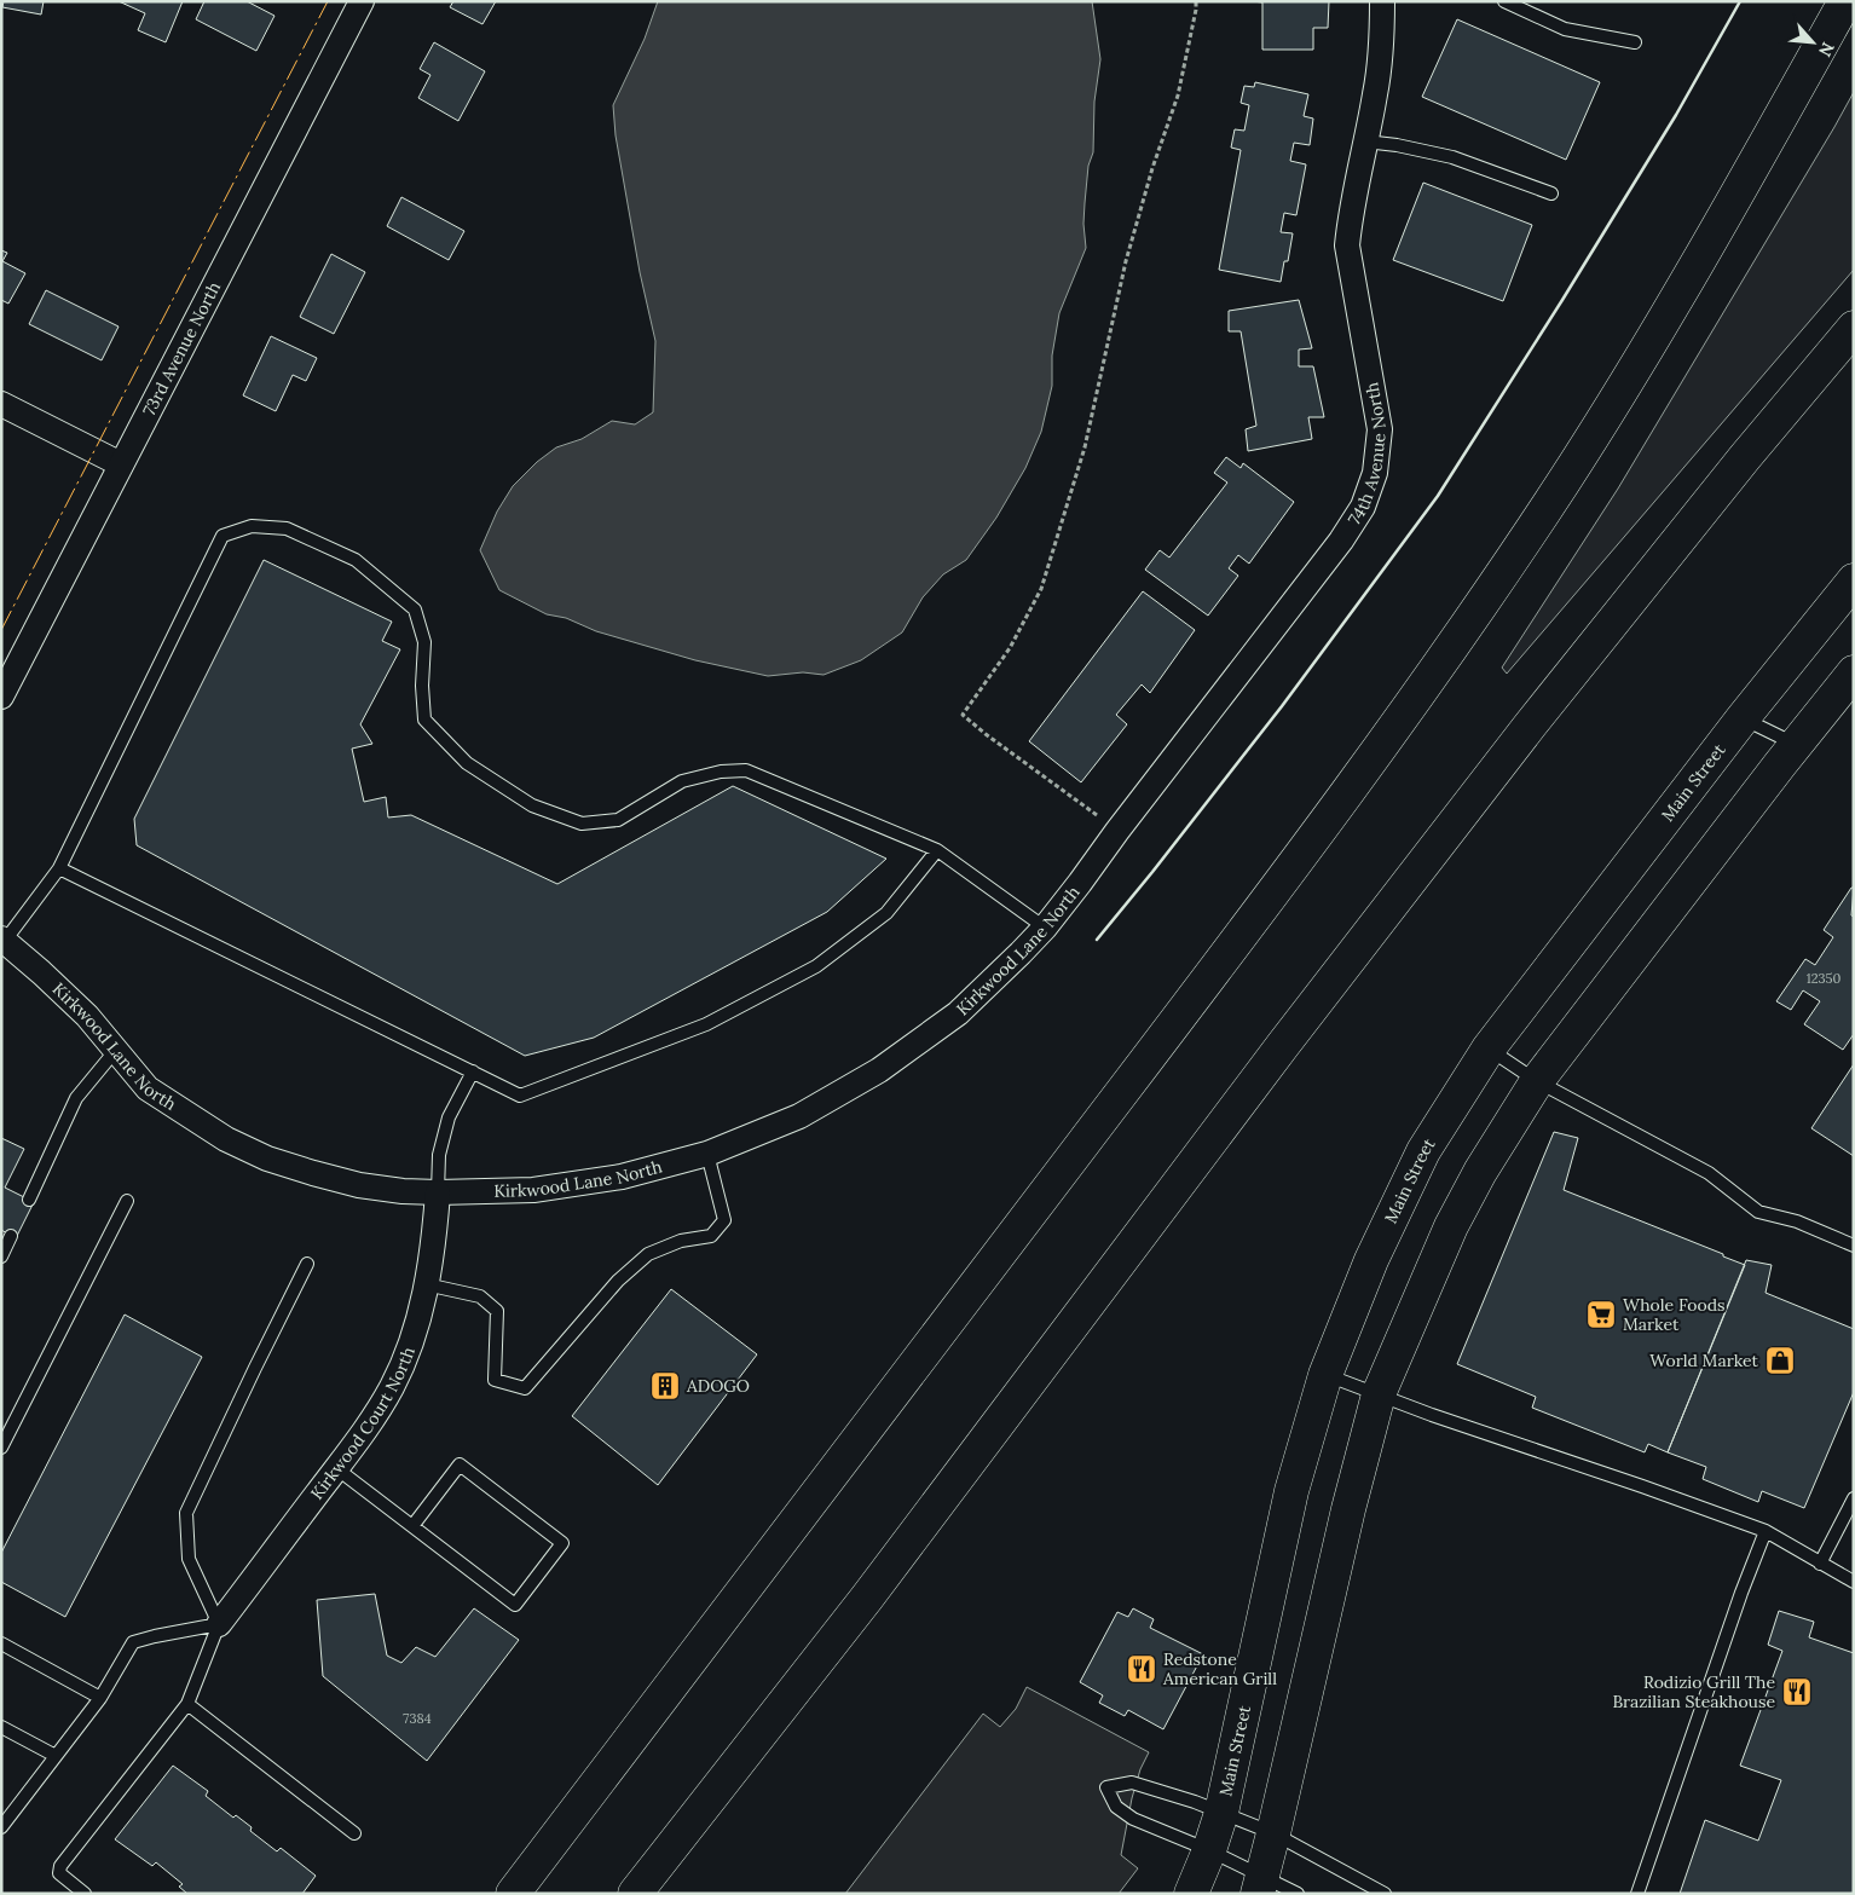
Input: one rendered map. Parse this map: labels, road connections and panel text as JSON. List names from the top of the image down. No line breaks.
{"streets":{"main road":["Main Street"],"street":["73rd Avenue North","74th Avenue North","Kirkwood Lane North","Kirkwood Court North"]},"crossings":[["74th Avenue North","Kirkwood Lane North"],["Kirkwood Lane North","Kirkwood Court North"]],"places":{"supermarket":["Whole Foods Market"],"shop":["World Market"],"building":["ADOGO"],"restaurant":["Redstone American Grill","Rodizio Grill The Brazilian Steakhouse"]},"house_numbers":["12350","7384"],"north":"bottom right"}
